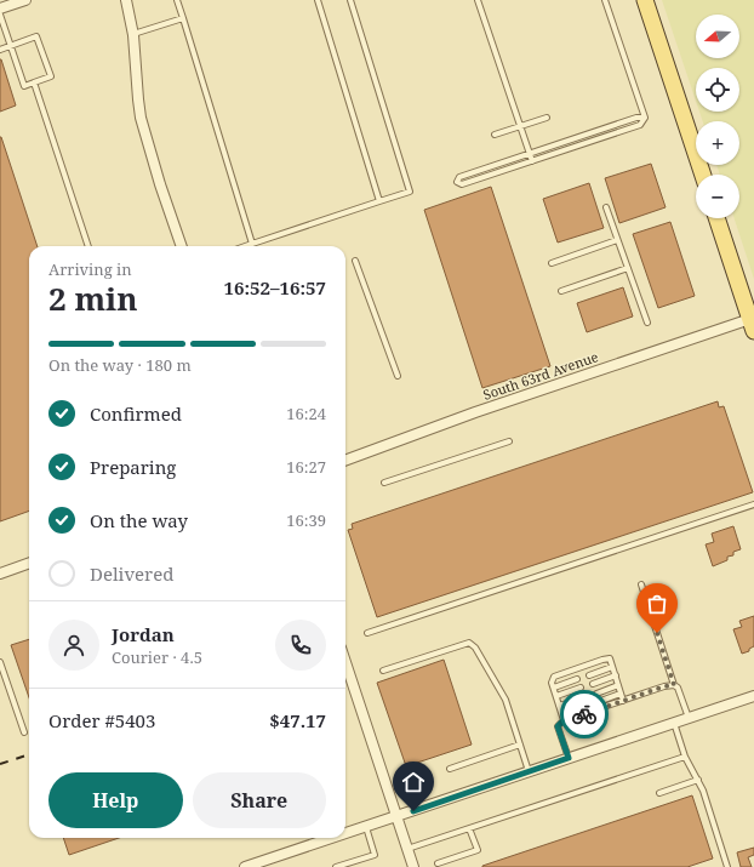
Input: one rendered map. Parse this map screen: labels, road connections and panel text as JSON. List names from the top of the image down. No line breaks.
{"streets":{"street":["South 63rd Avenue"]},"north":"left","page":{"map_buttons":["+","−"],"heading":["2 min","Arriving in","16:52–16:57"],"panel":["Jordan","Courier · 4.5","Order #5403","$47.17"],"bar":"On the way · 180 m","list":[["Confirmed","16:24"],["Preparing","16:27"],["On the way","16:39"],"Delivered"],"buttons":["Help","Share"]}}
